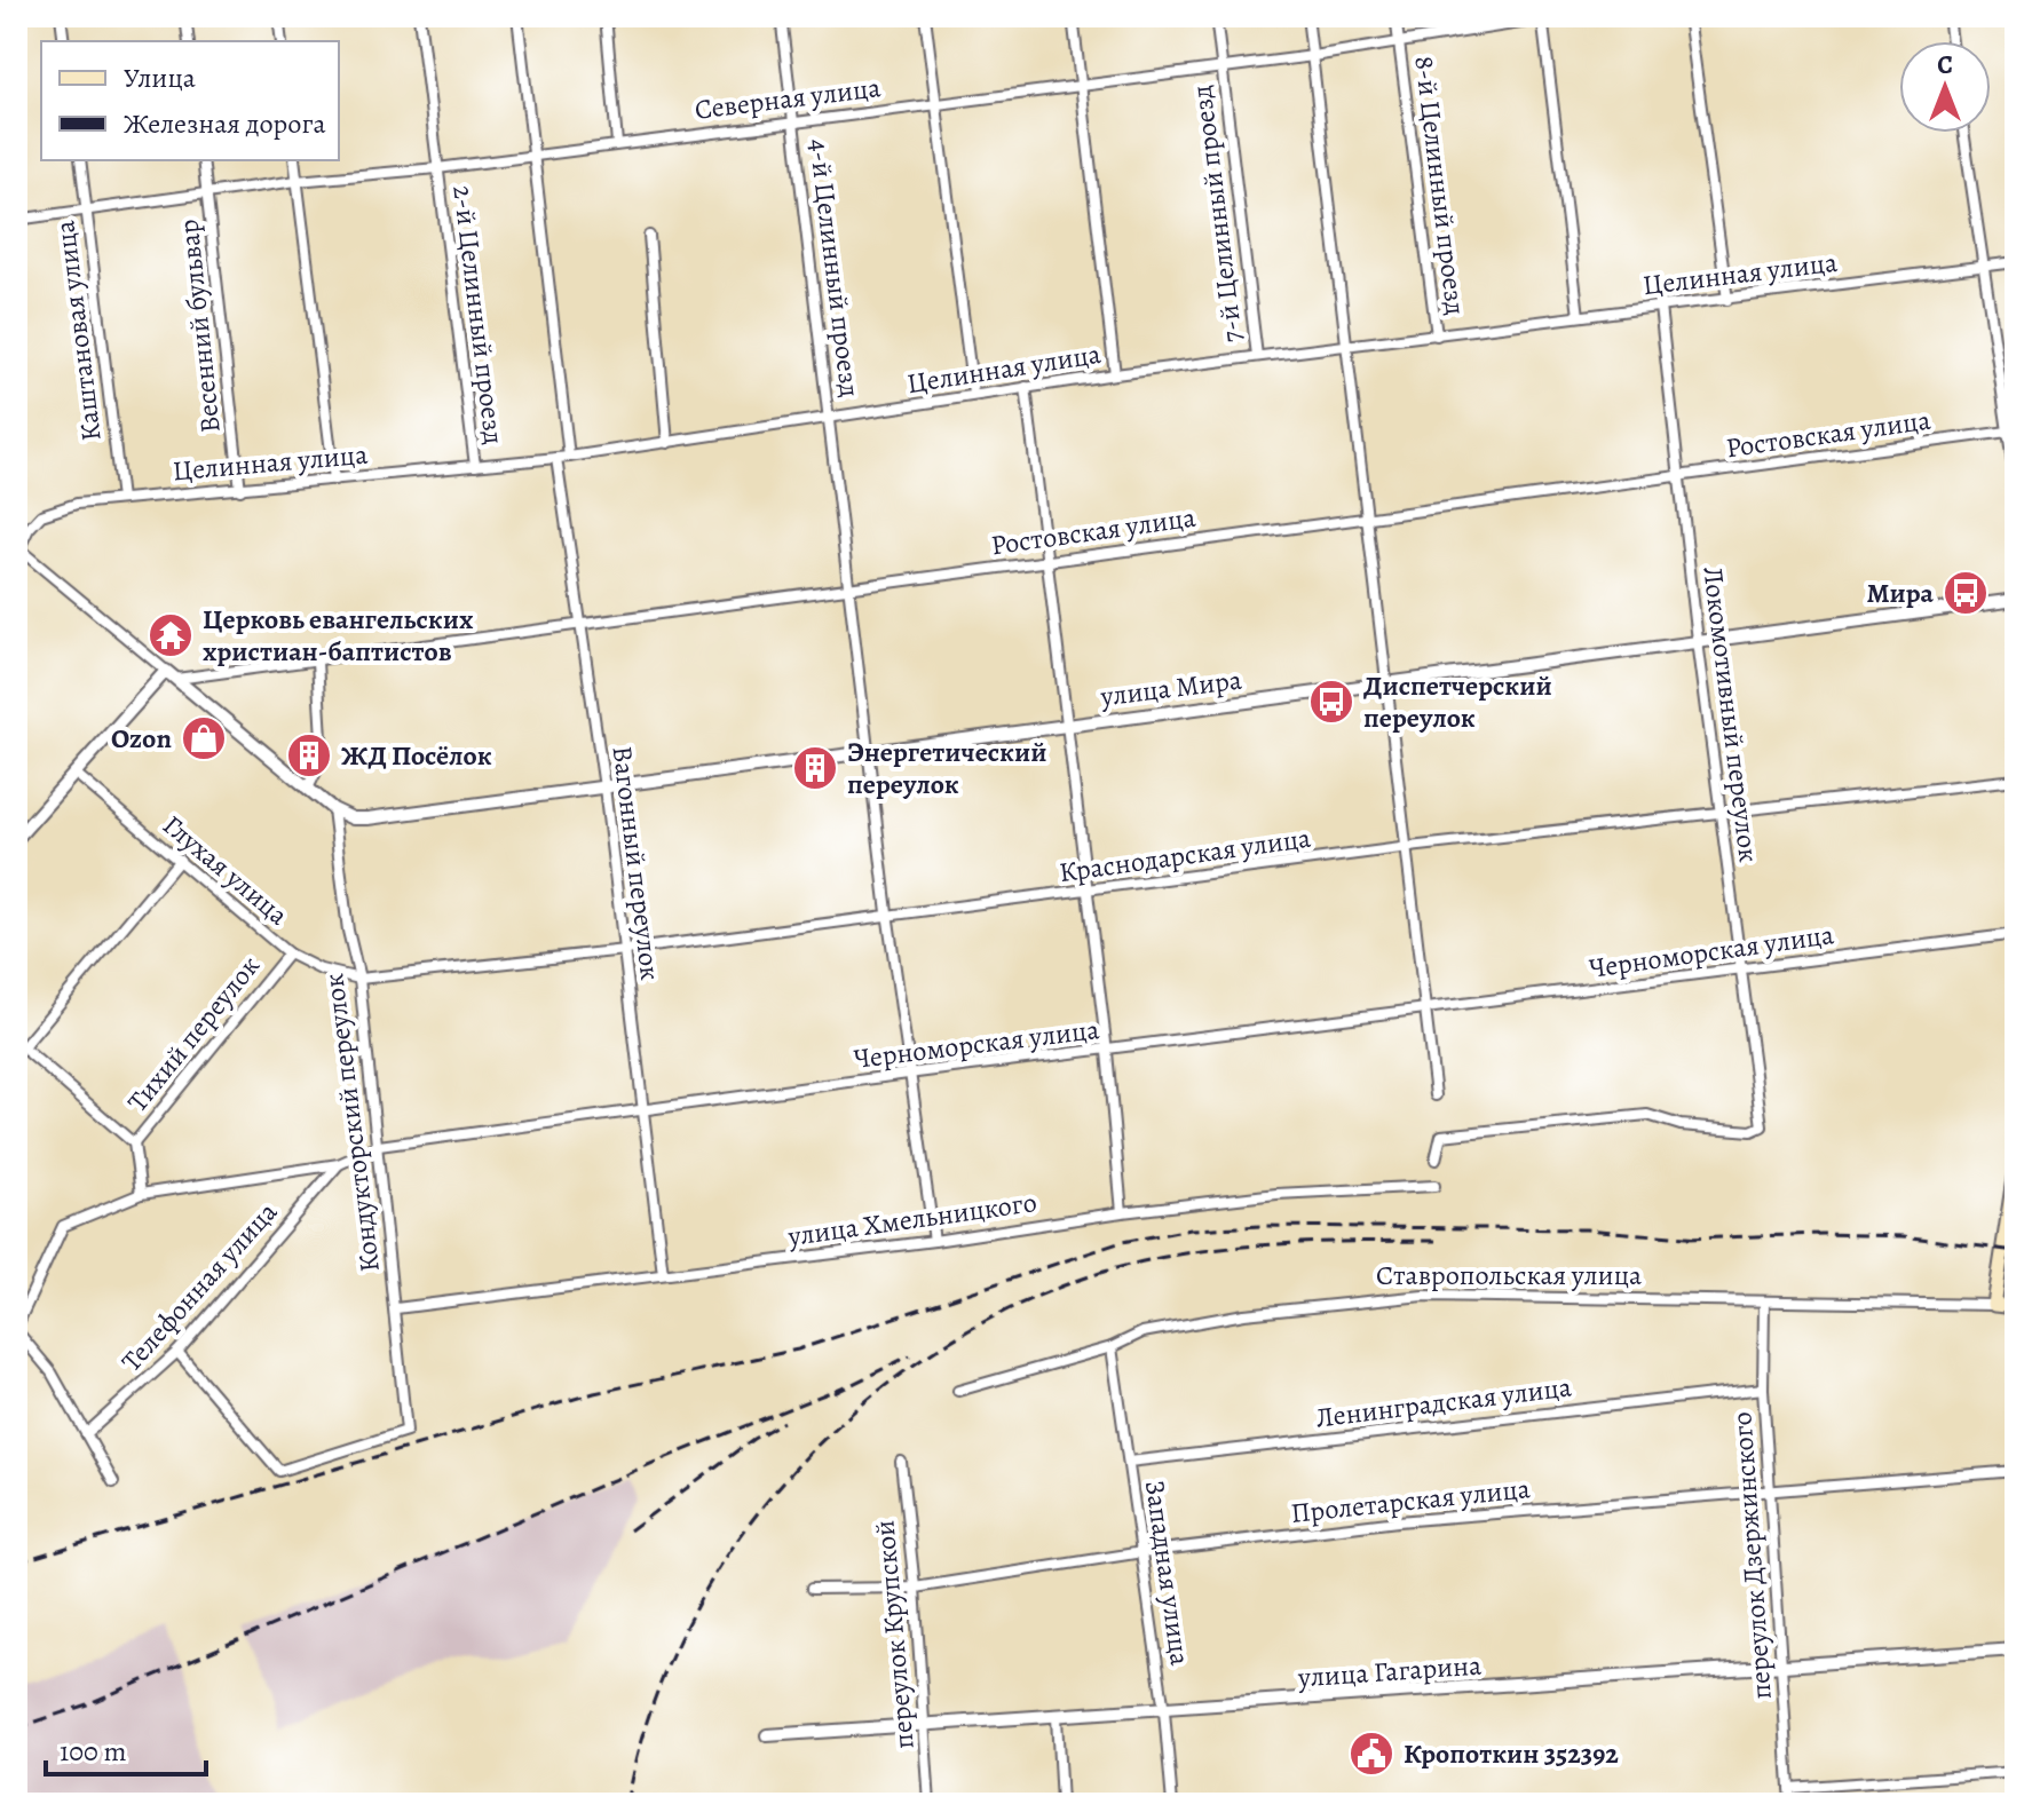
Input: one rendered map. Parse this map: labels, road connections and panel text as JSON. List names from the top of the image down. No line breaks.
{"streets":{"main road":["Ставропольская улица"],"street":["Северная улица","8-й Целинный проезд","7-й Целинный проезд","4-й Целинный проезд","Целинная улица","2-й Целинный проезд","Весенний бульвар","Каштановая улица","Ростовская улица","улица Мира","Локомотивный переулок","Краснодарская улица","Вагонный переулок","Глухая улица","Черноморская улица","Тихий переулок","Кондукторский переулок","улица Хмельницкого","Телефонная улица","Ленинградская улица","Пролетарская улица","переулок Дзержинского","Западная улица","переулок Крупской","улица Гагарина"]},"crossings":[["Северная улица","8-й Целинный проезд"],["Северная улица","7-й Целинный проезд"],["Северная улица","4-й Целинный проезд"],["Северная улица","2-й Целинный проезд"],["Северная улица","Весенний бульвар"],["Северная улица","Каштановая улица"],["8-й Целинный проезд","Целинная улица"],["7-й Целинный проезд","Целинная улица"],["4-й Целинный проезд","Целинная улица"],["Целинная улица","2-й Целинный проезд"],["Целинная улица","Весенний бульвар"],["Целинная улица","Каштановая улица"],["Целинная улица","Локомотивный переулок"],["Целинная улица","Вагонный переулок"],["Ростовская улица","Локомотивный переулок"],["Ростовская улица","Вагонный переулок"],["улица Мира","Локомотивный переулок"],["улица Мира","Вагонный переулок"],["улица Мира","Кондукторский переулок"],["Локомотивный переулок","Краснодарская улица"],["Локомотивный переулок","Черноморская улица"],["Краснодарская улица","Вагонный переулок"],["Краснодарская улица","Глухая улица"],["Краснодарская улица","Кондукторский переулок"],["Вагонный переулок","Черноморская улица"],["Вагонный переулок","улица Хмельницкого"],["Глухая улица","Тихий переулок"],["Глухая улица","Кондукторский переулок"],["Черноморская улица","Кондукторский переулок"],["Черноморская улица","Телефонная улица"],["Кондукторский переулок","улица Хмельницкого"],["Кондукторский переулок","Телефонная улица"],["Ставропольская улица","переулок Дзержинского"],["Ставропольская улица","Западная улица"],["Ленинградская улица","переулок Дзержинского"],["Ленинградская улица","Западная улица"],["Пролетарская улица","переулок Дзержинского"],["Пролетарская улица","Западная улица"],["Пролетарская улица","переулок Крупской"],["переулок Дзержинского","улица Гагарина"],["Западная улица","улица Гагарина"],["переулок Крупской","улица Гагарина"]],"places":{"bus stop":["Мира","Диспетчерский переулок"],"temple":["Церковь евангельских христиан-баптистов"],"shop":["Ozon"],"building":["ЖД Посёлок","Энергетический переулок"],"public building":["Кропоткин 352392"]},"legend":["Улица","Железная дорога"],"scale_bar":"100 m","north":"top"}
